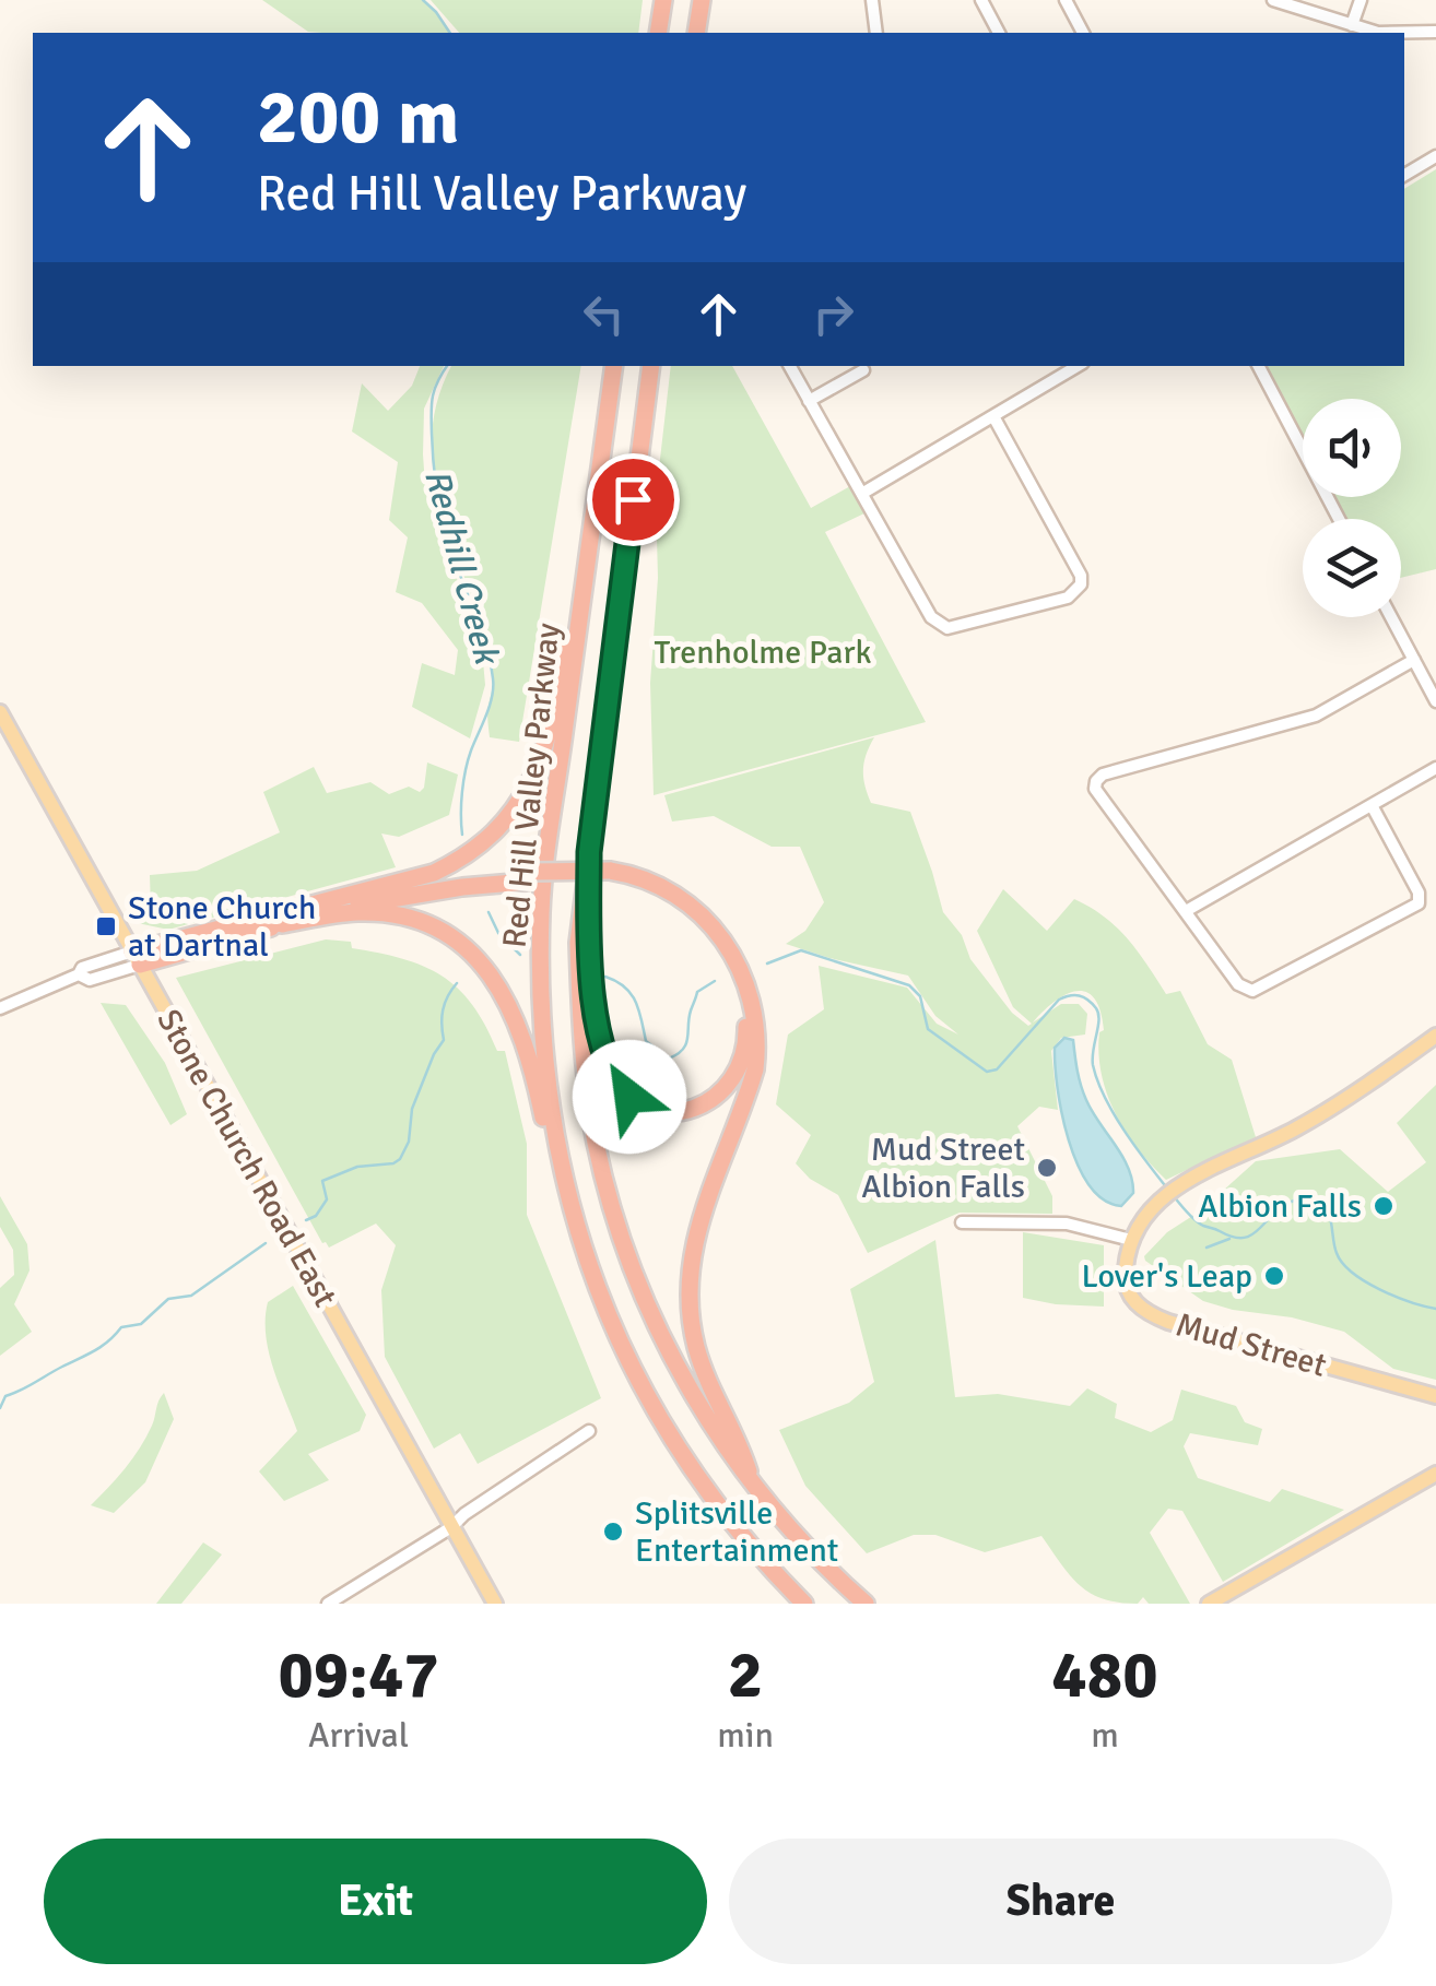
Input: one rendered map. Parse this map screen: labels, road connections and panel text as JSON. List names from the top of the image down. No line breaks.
{"streets":{"highway":["Red Hill Valley Parkway"],"main road":["Stone Church Road East","Mud Street"]},"water":["Redhill Creek"],"parks":["Trenholme Park"],"places":{"transit":["Stone Church at Dartnal"],"other":["Mud Street Albion Falls","Albion Falls","Lover's Leap","Splitsville Entertainment"]},"page":{"turn":["200 m","Red Hill Valley Parkway"],"eta":["09:47","Arrival","2","min","480","m"],"buttons":["Exit","Share"]}}
